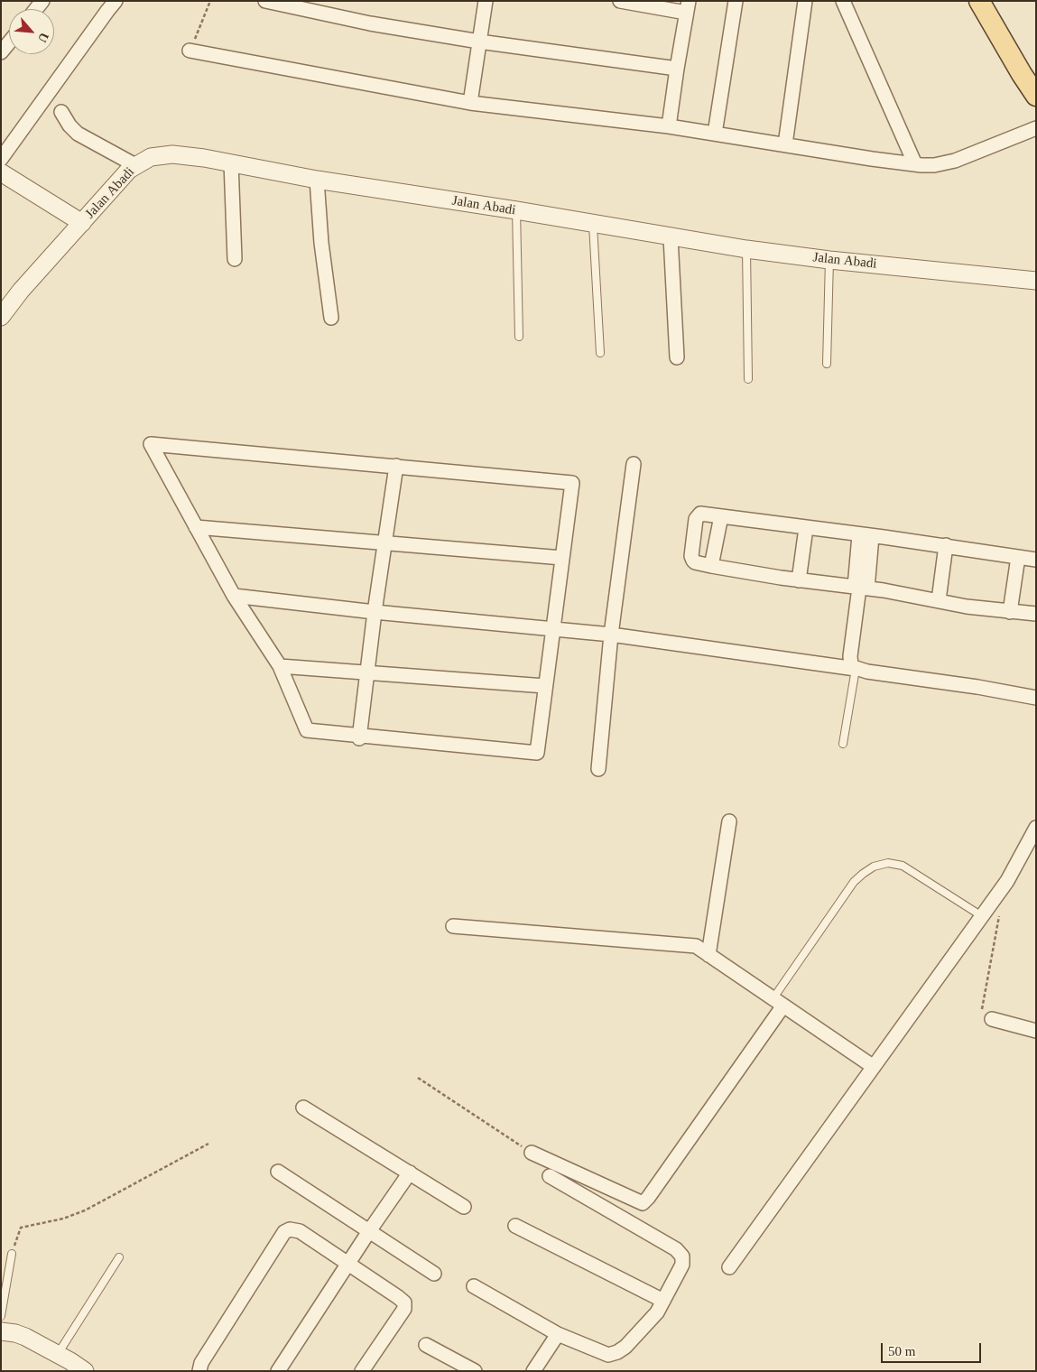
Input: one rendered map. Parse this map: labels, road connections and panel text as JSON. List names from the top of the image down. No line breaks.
{"streets":{"street":["Jalan Abadi"]},"scale_bar":"50 m","north":"bottom right"}
